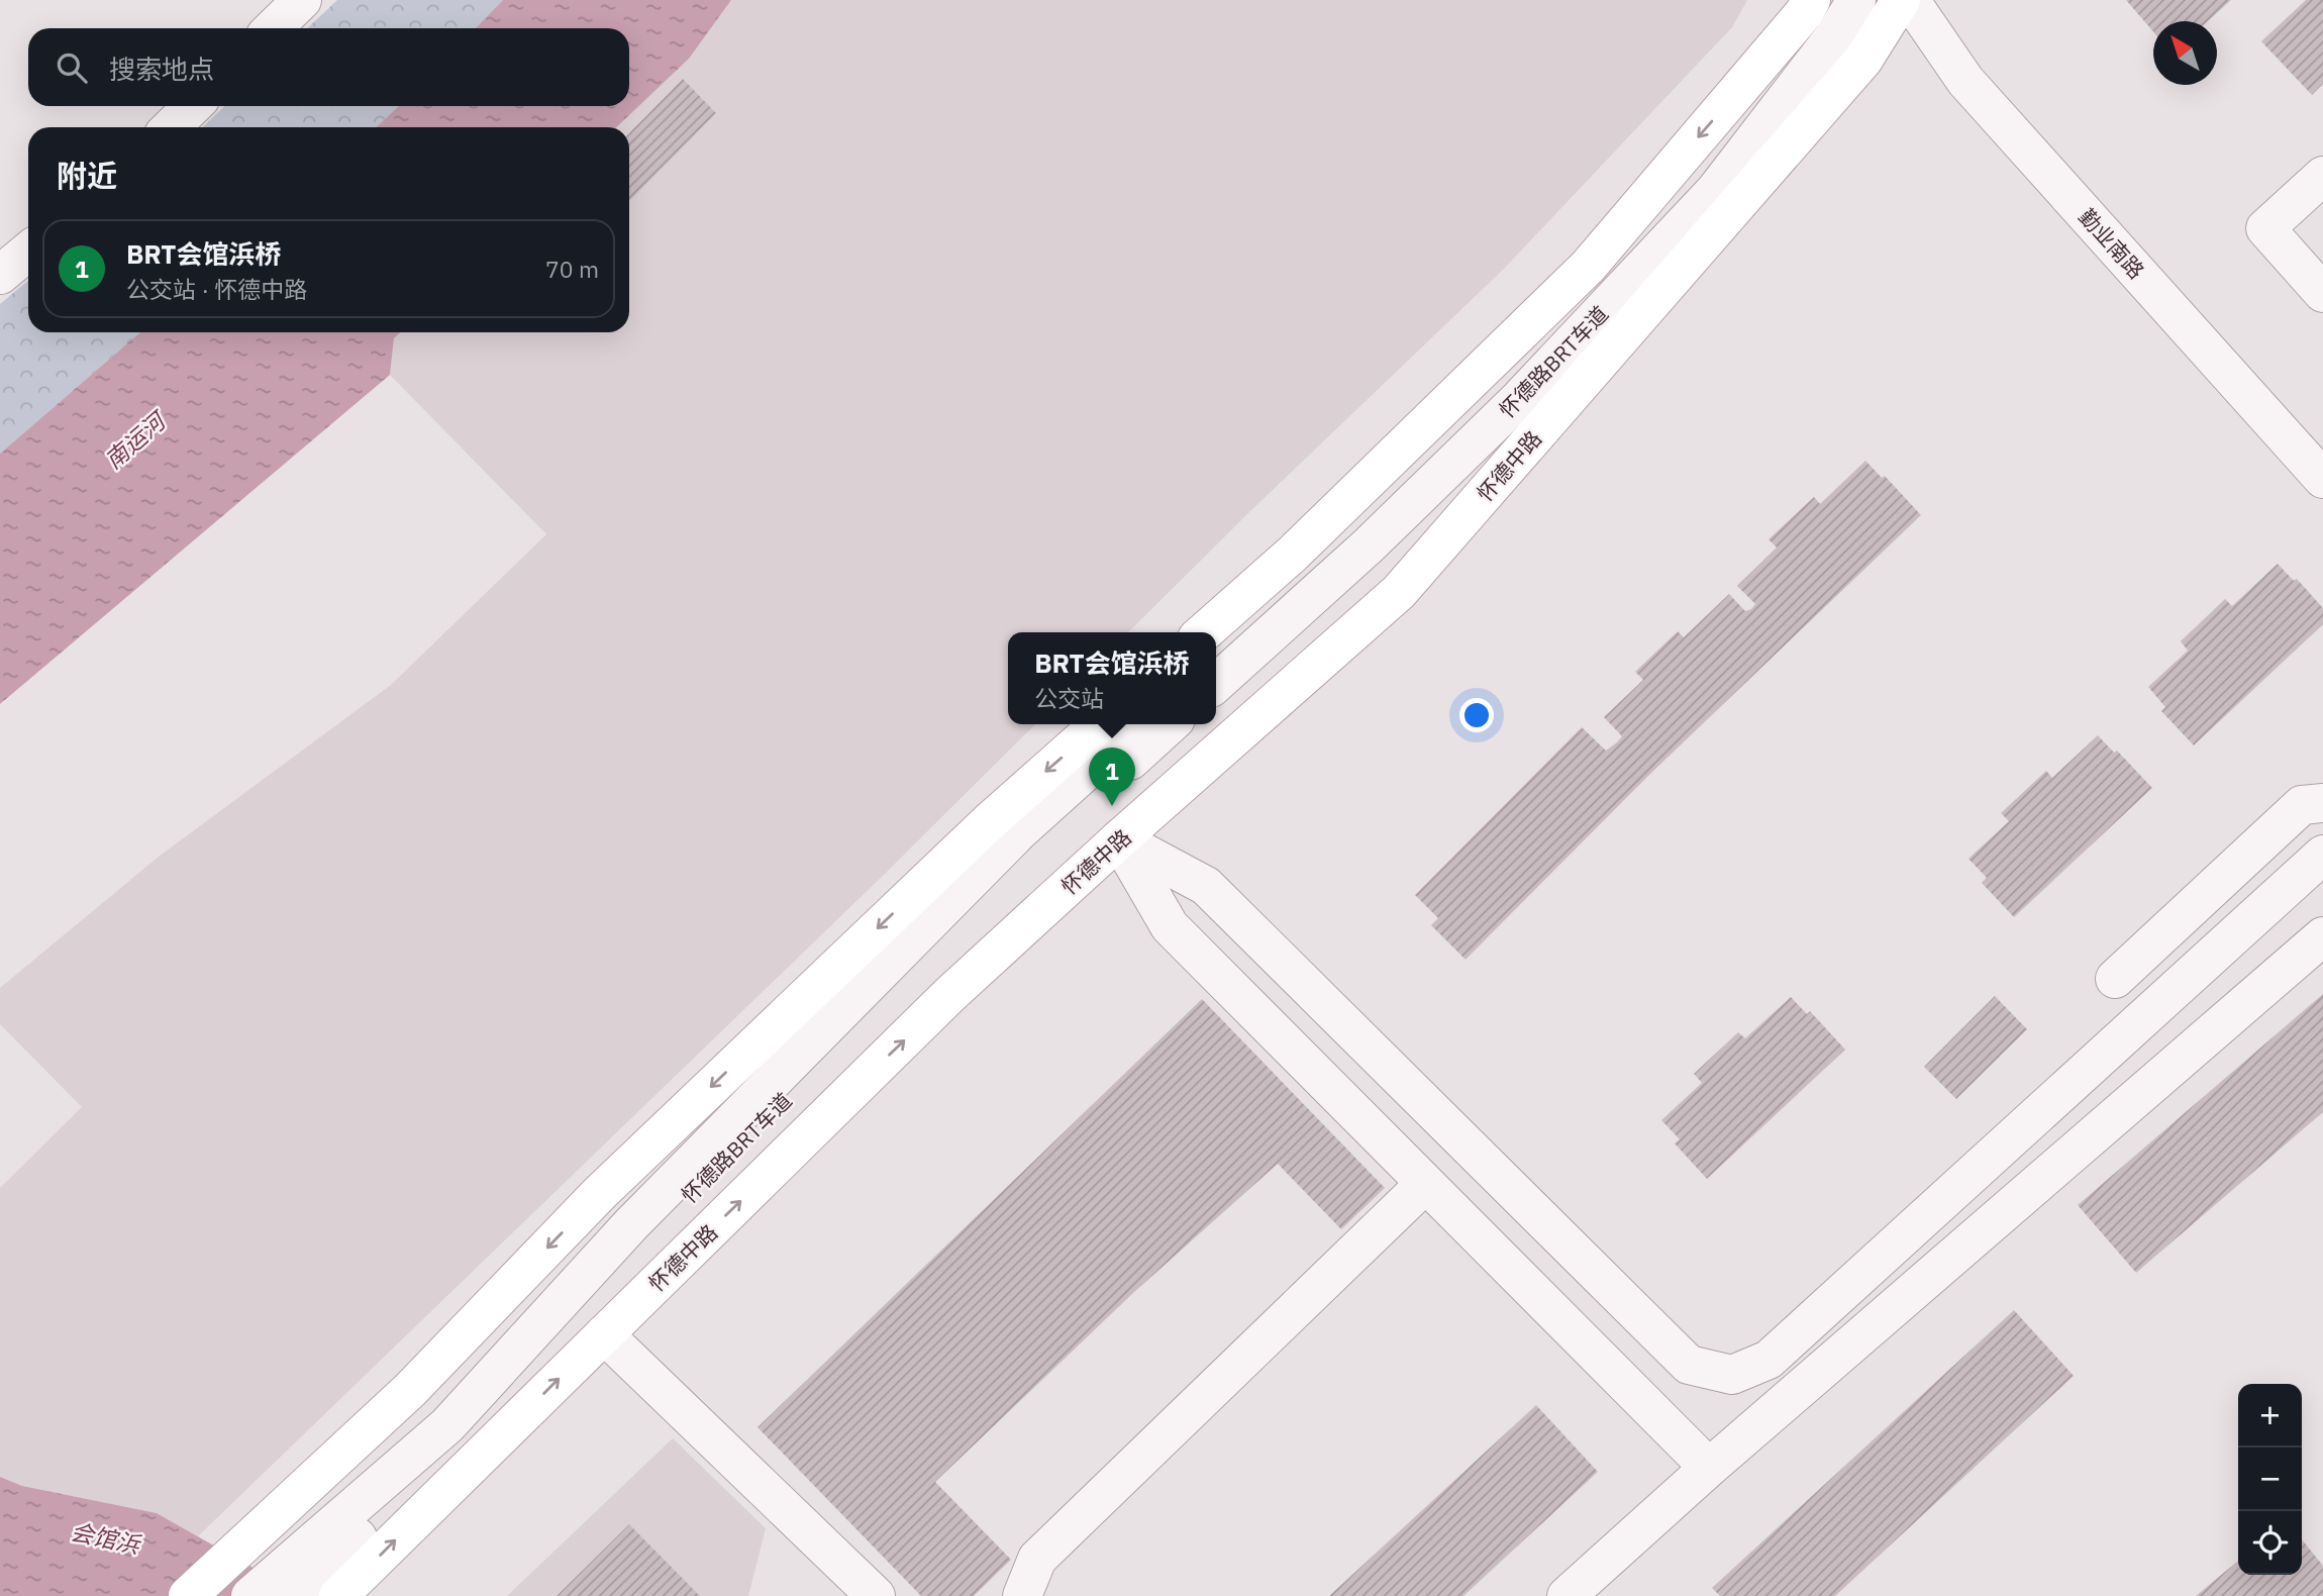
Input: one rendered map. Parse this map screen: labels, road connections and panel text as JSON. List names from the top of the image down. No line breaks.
{"streets":{"main road":["怀德中路"],"street":["勤业南路","怀德路BRT车道"]},"crossings":[["怀德路BRT车道","怀德中路"]],"water":["南运河","会馆浜"],"north":"top left","page":{"search":"搜索地点","heading":"附近","list":[{"mark":"1","name":"BRT会馆浜桥","note":"公交站 · 怀德中路","value":"70 m"}],"popup":["BRT会馆浜桥","公交站"],"pins":"1","map_buttons":["+","−"]}}
